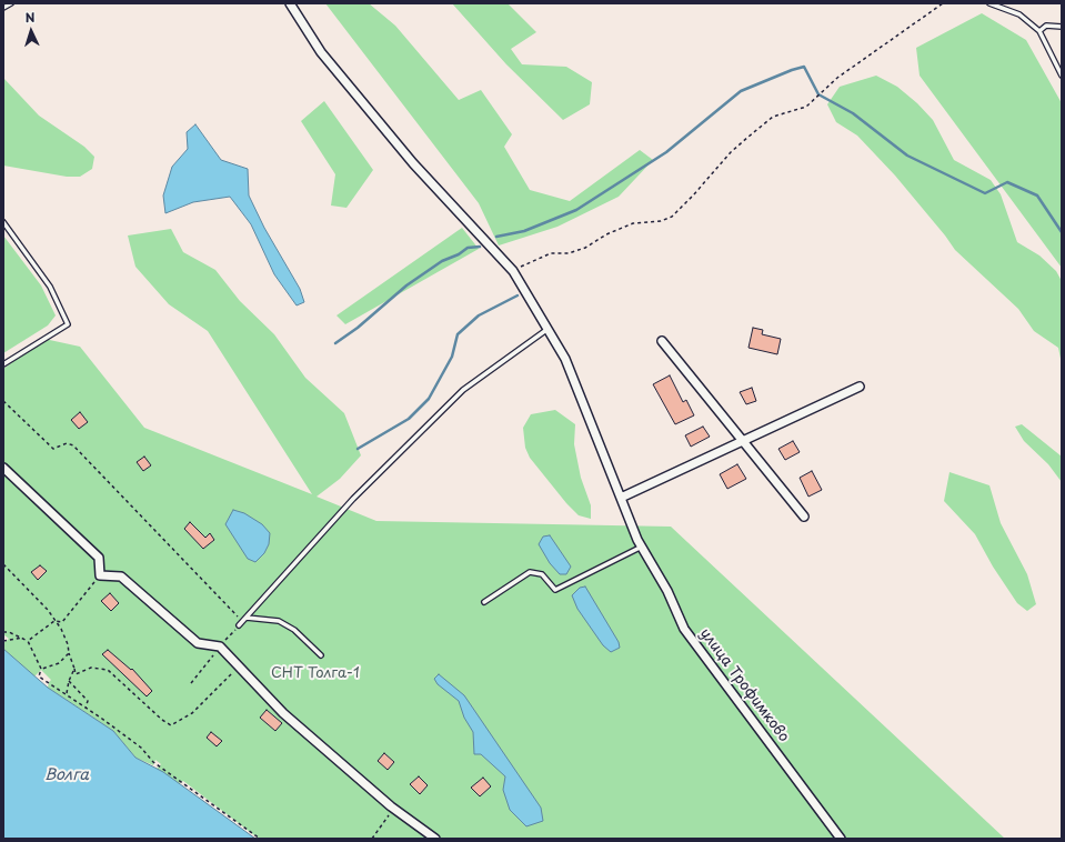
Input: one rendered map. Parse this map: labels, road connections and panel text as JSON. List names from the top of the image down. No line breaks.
{"streets":{"street":["улица Трофимково"]},"water":["Волга"],"parks":["СНТ Толга-1"],"north":"top"}
